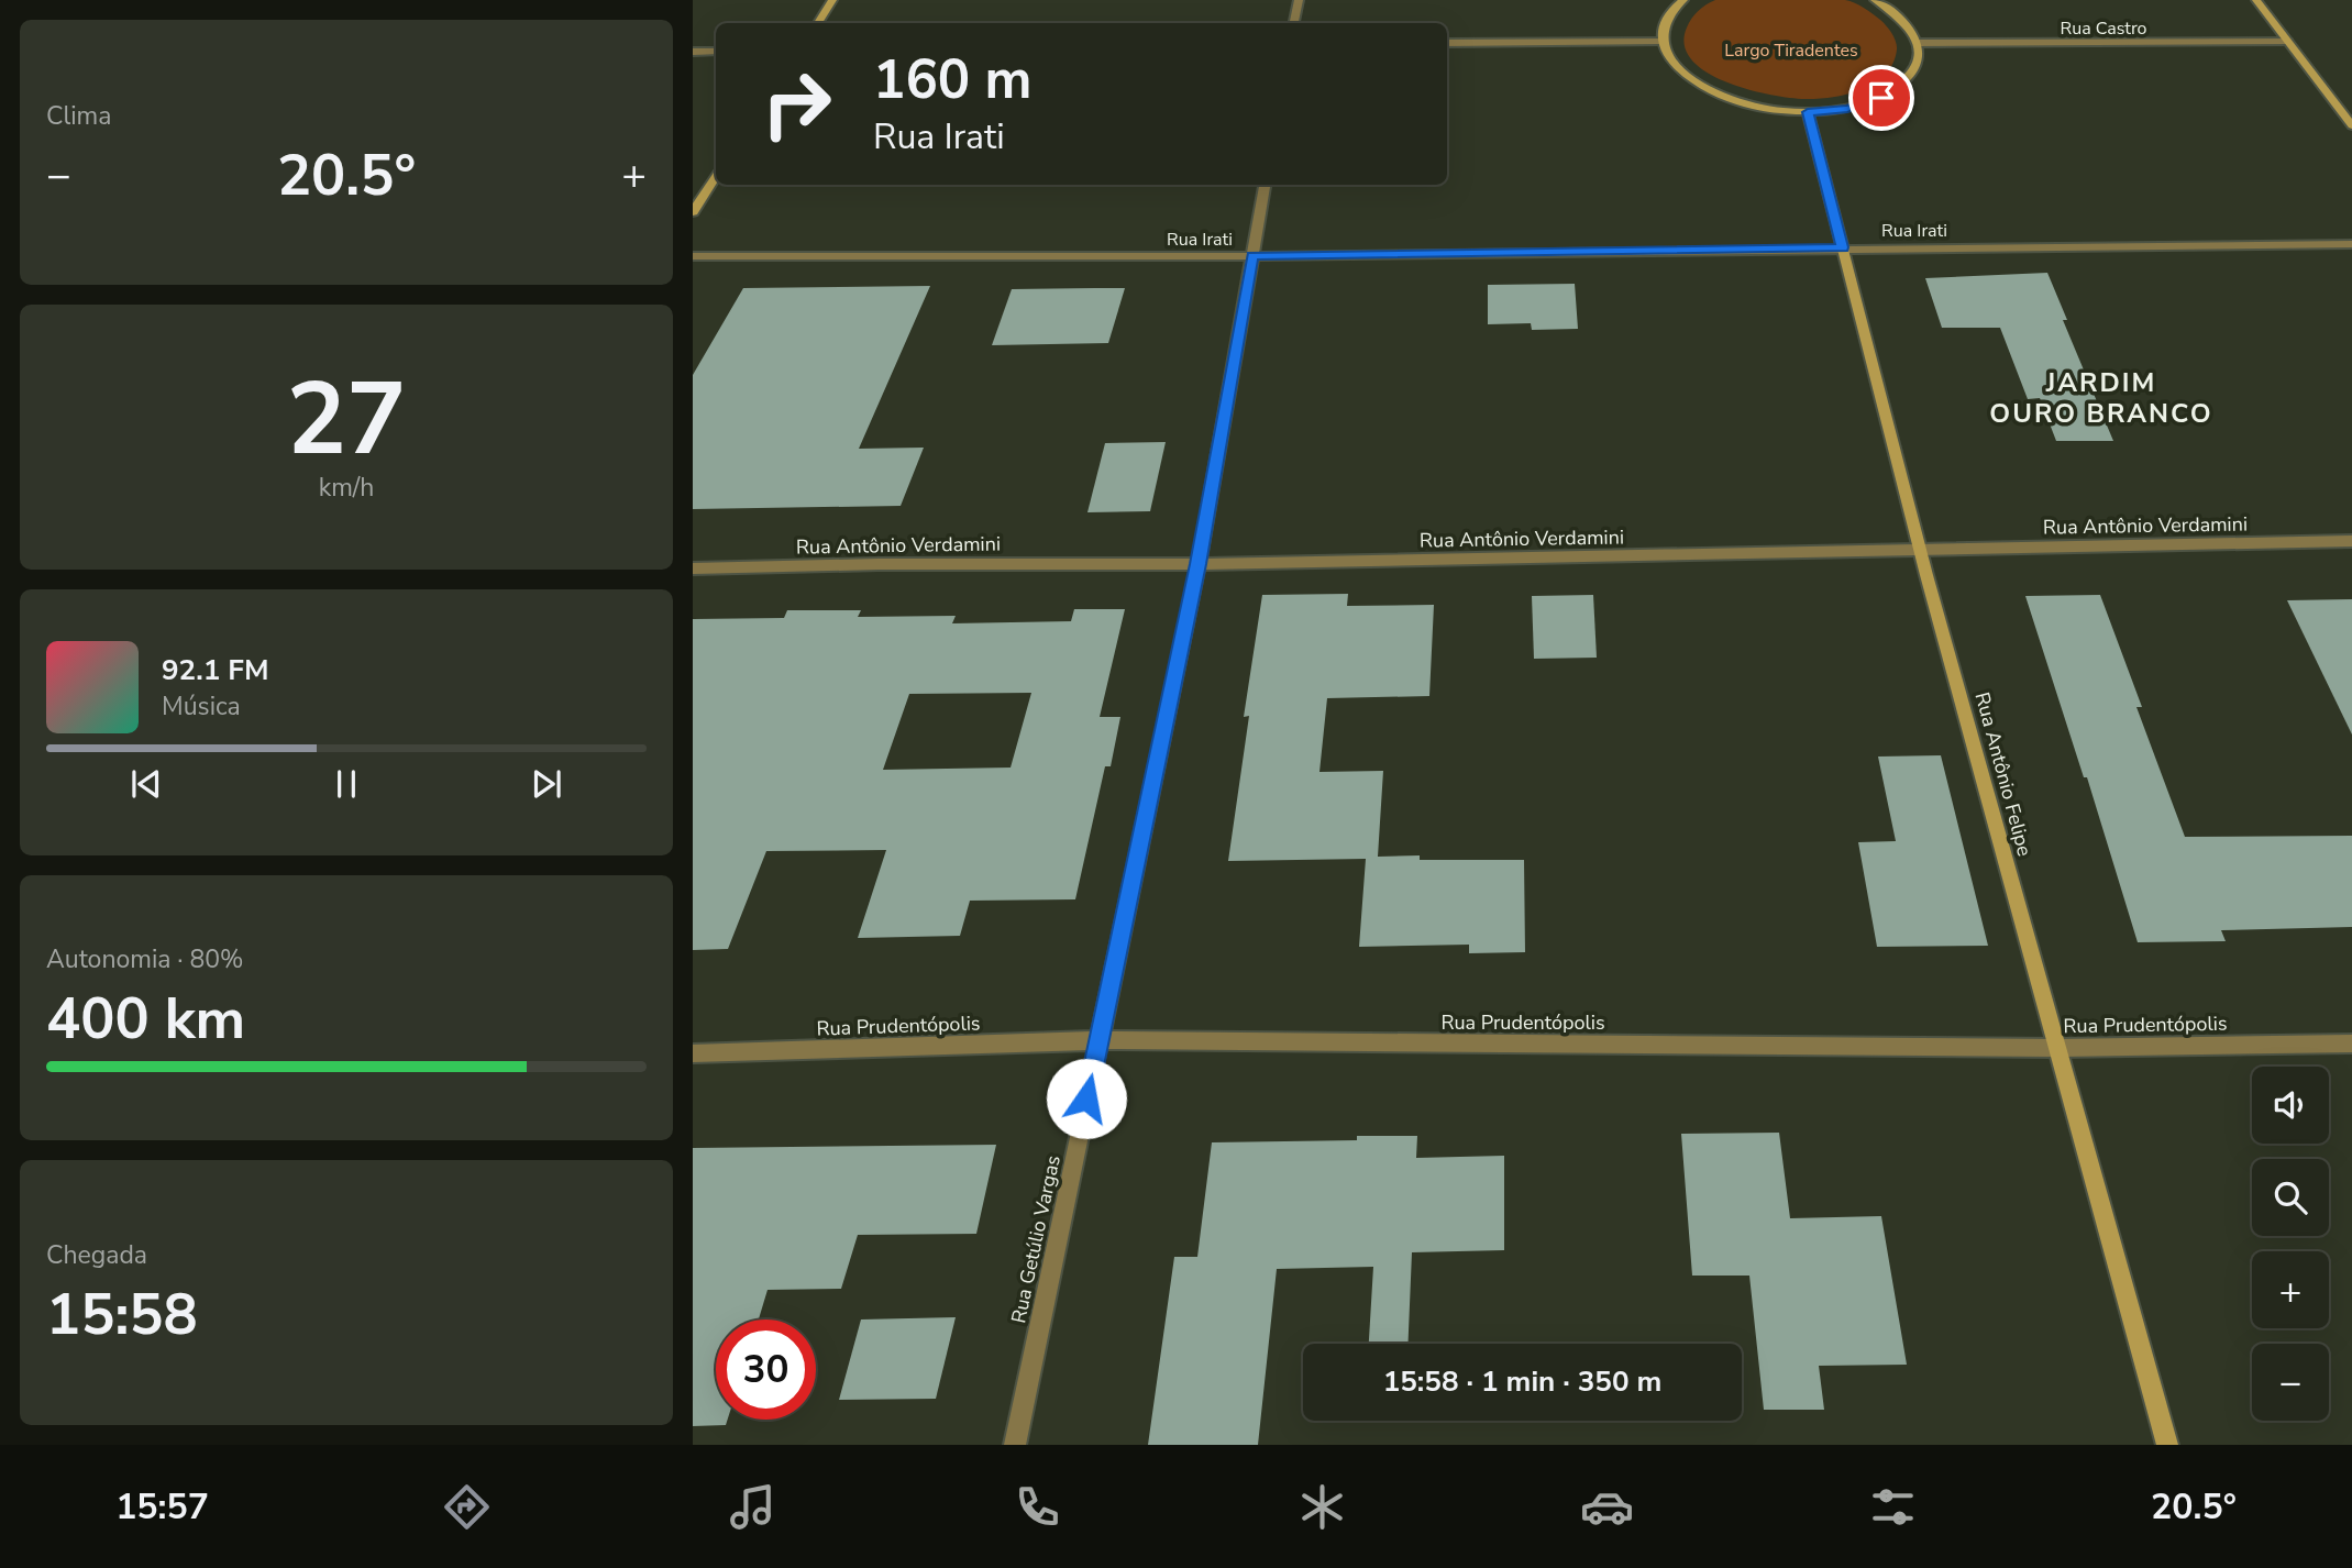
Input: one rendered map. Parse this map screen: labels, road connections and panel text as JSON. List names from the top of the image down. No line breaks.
{"streets":{"street":["Rua Castro","Rua Irati","Rua Antônio Verdamini","Rua Antônio Felipe","Rua Prudentópolis","Rua Getúlio Vargas"]},"crossings":[["Rua Irati","Rua Antônio Felipe"],["Rua Irati","Rua Getúlio Vargas"],["Rua Antônio Verdamini","Rua Antônio Felipe"],["Rua Antônio Verdamini","Rua Getúlio Vargas"],["Rua Antônio Felipe","Rua Prudentópolis"],["Rua Prudentópolis","Rua Getúlio Vargas"]],"districts":["JARDIM OURO BRANCO"],"parks":["Largo Tiradentes"],"page":{"tile":["Clima",["27","km/h"],["Autonomia · 80%","400 km"],["Chegada","15:58"]],"turn":["160 m","Rua Irati"],"heat":["−","20.5°","+"],"song":["92.1 FM","Música"],"map_buttons":["+","−"],"limit":"30","trip":"15:58 · 1 min · 350 m","tabs":["15:57","20.5°"]}}
